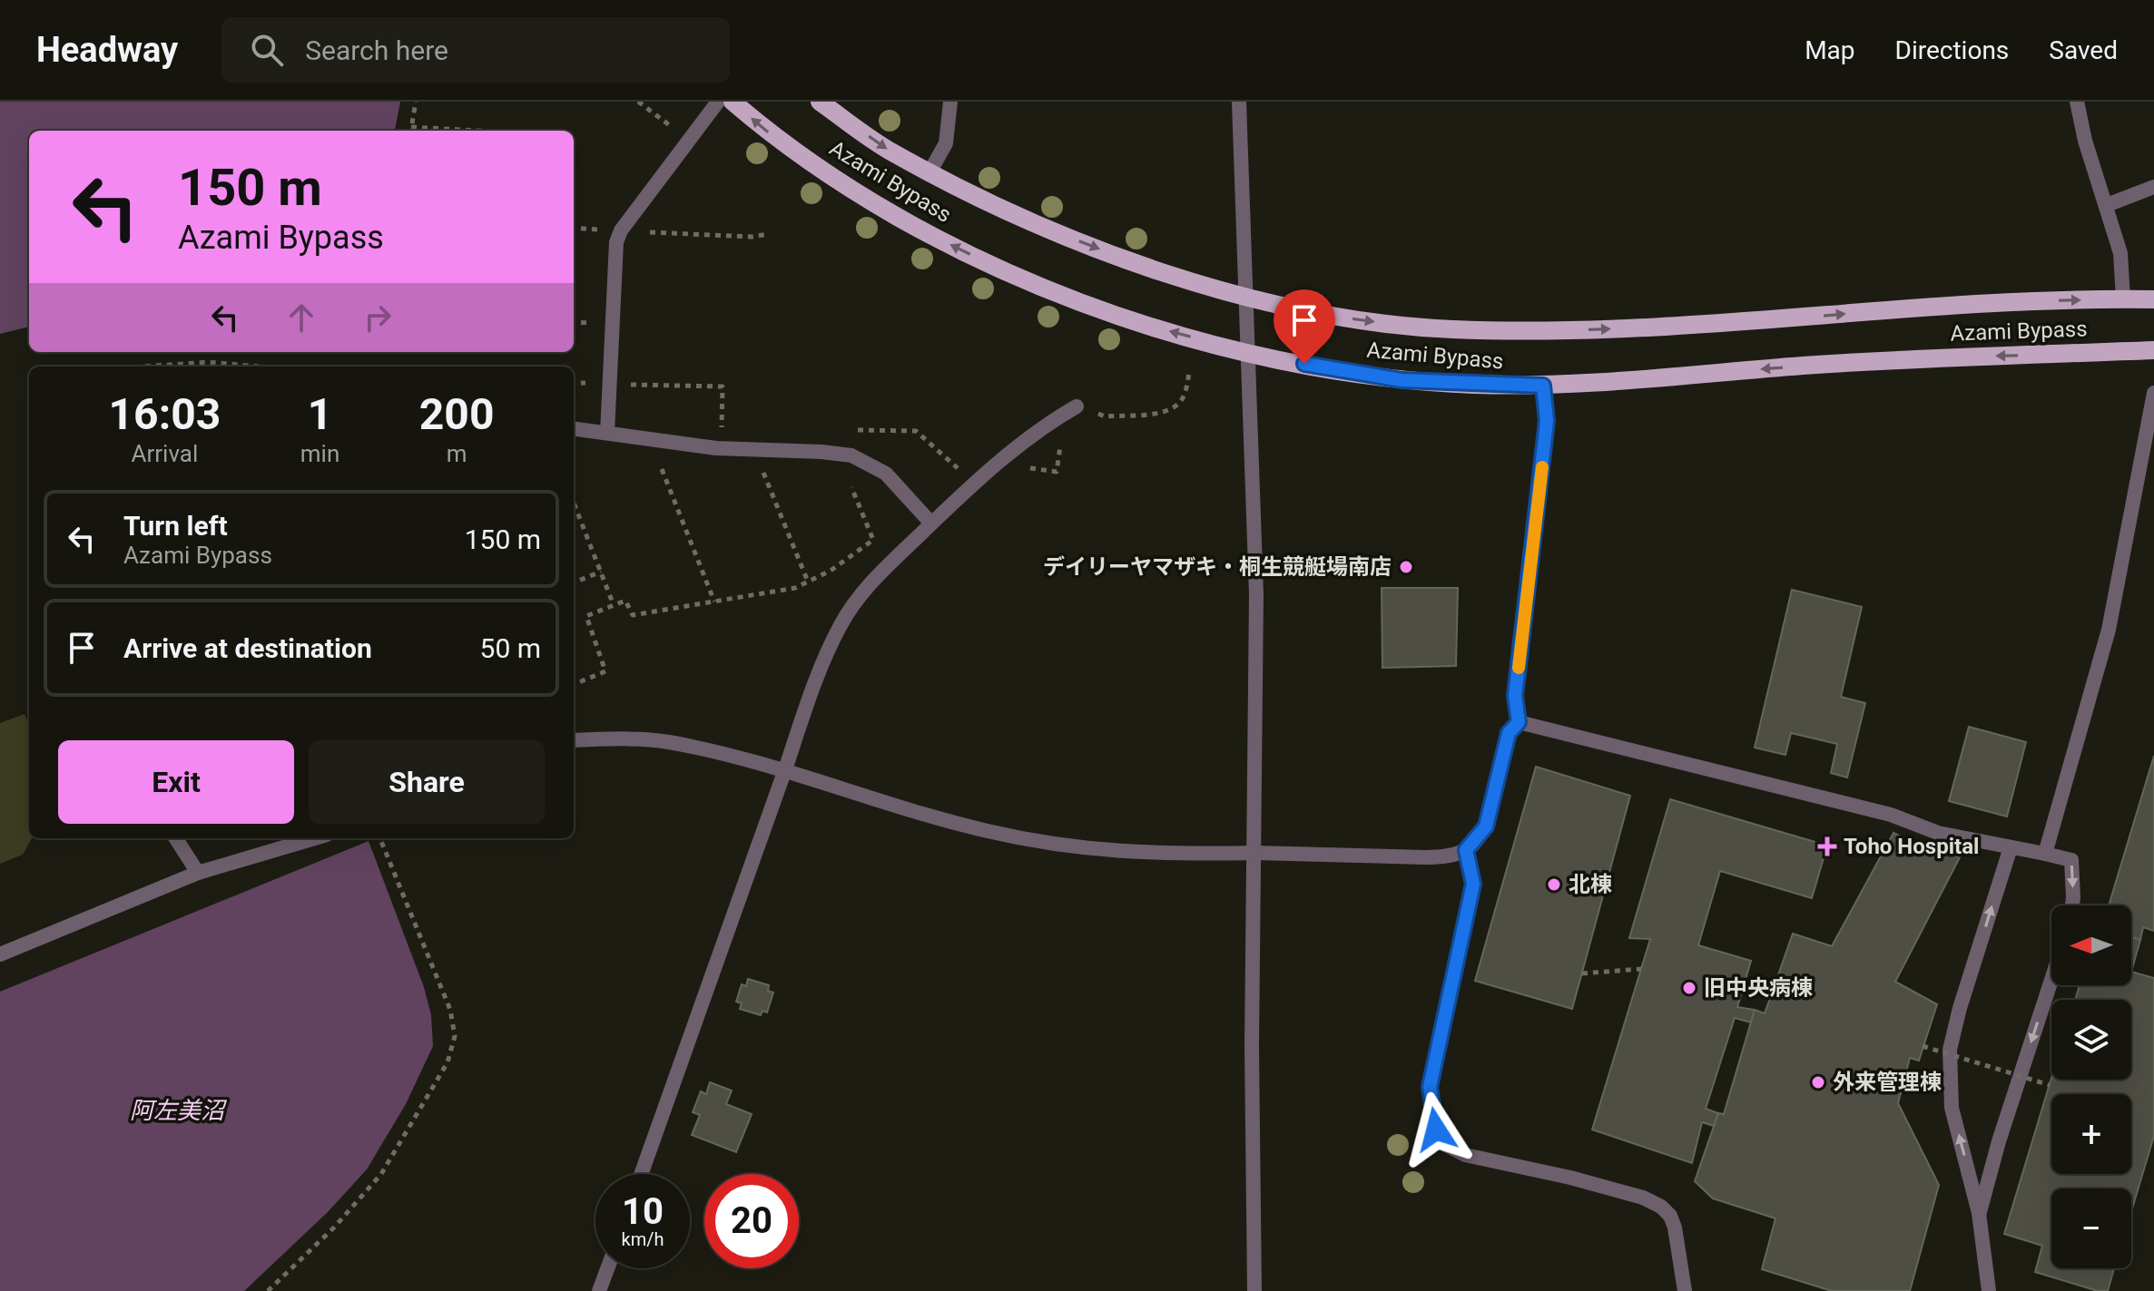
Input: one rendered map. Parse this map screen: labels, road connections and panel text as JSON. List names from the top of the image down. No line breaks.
{"streets":{"main road":["Azami Bypass"]},"water":["阿左美沼"],"places":{"other":["デイリーヤマザキ・桐生競艇場南店","北棟","旧中央病棟","外来管理棟"],"health":["Toho Hospital"]},"north":"left","page":{"header":"Headway","search":"Search here","nav":["Map","Directions","Saved"],"turn":["150 m","Azami Bypass"],"eta":["16:03","Arrival","1","min","200","m"],"list":[{"name":"Turn left","note":"Azami Bypass","value":"150 m"},{"name":"Arrive at destination","value":"50 m"}],"buttons":["Exit","Share"],"map_buttons":["+","−"],"speed":"10 km/h","limit":"20"}}
